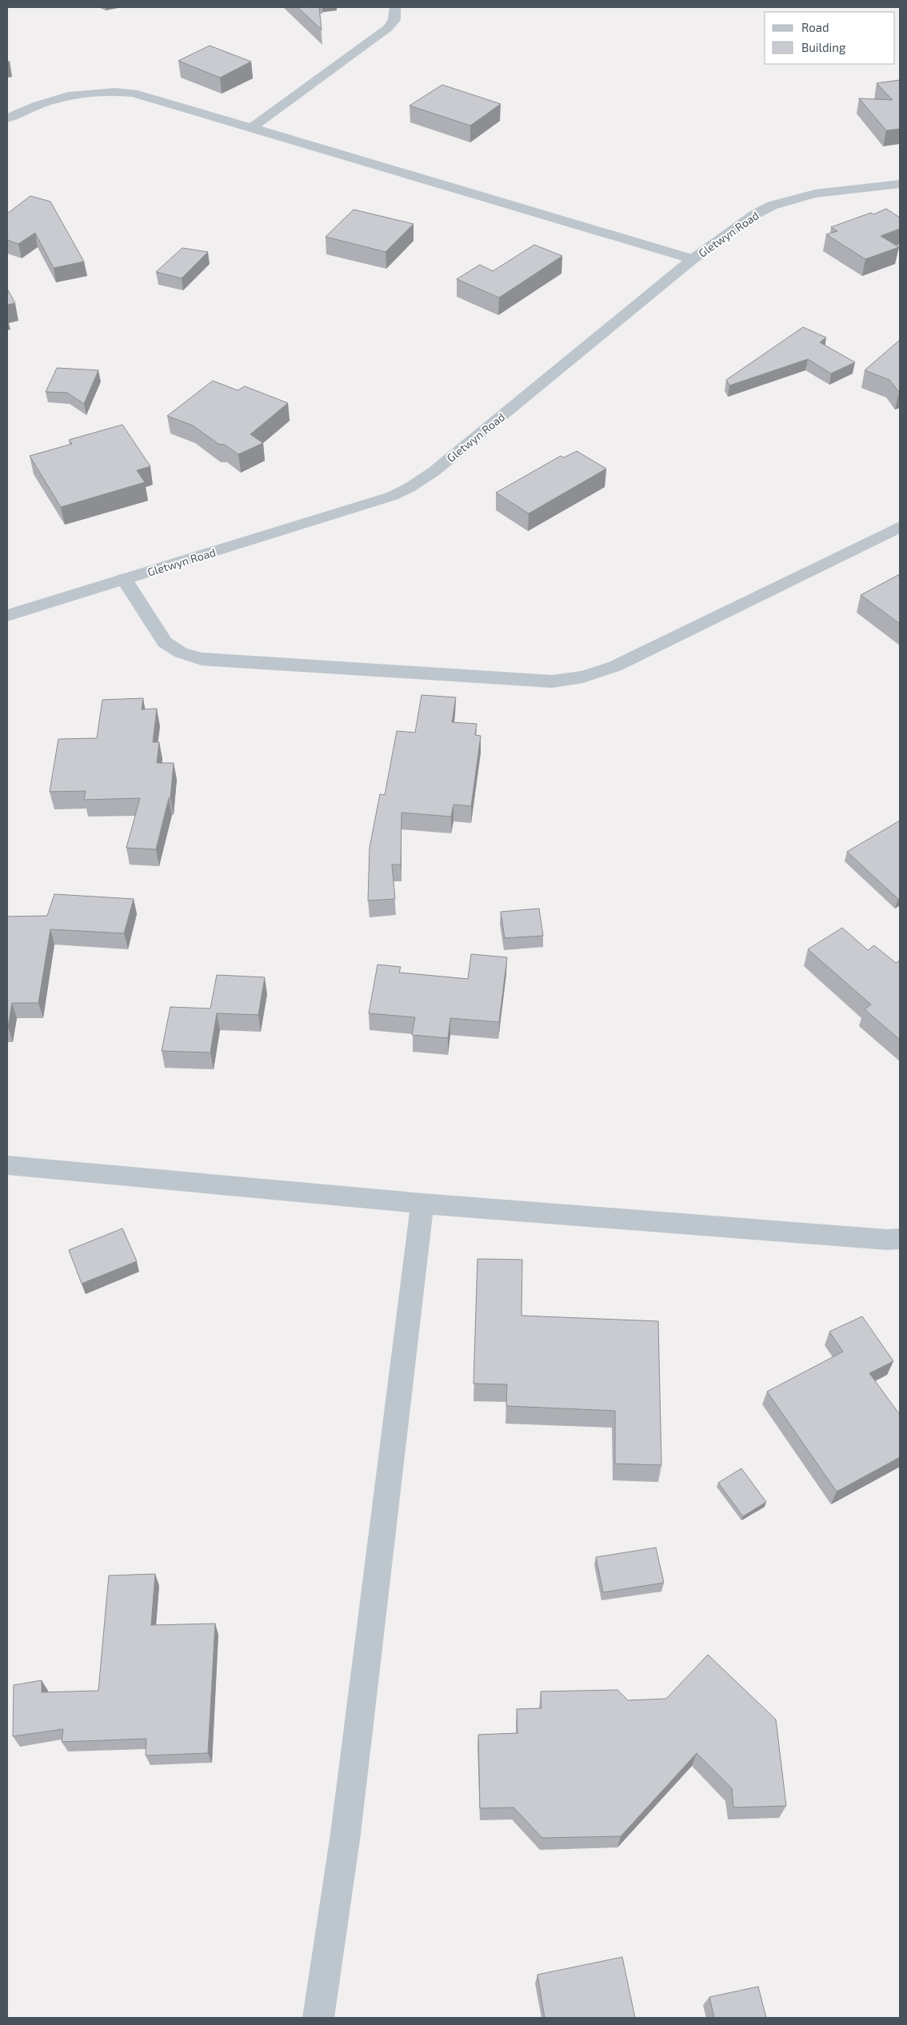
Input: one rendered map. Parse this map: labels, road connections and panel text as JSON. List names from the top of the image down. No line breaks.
{"streets":{"street":["Gletwyn Road"]},"legend":["Road","Building"]}
